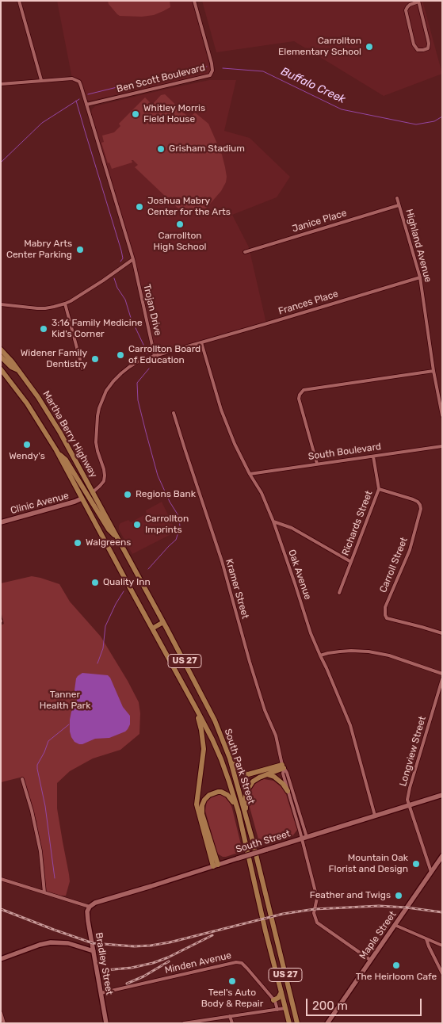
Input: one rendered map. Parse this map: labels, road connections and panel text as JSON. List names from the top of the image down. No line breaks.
{"streets":{"main road":["Martha Berry Highway","US 27","South Park Street"],"street":["Ben Scott Boulevard","Janice Place","Highland Avenue","Frances Place","Trojan Drive","South Boulevard","Clinic Avenue","Richards Street","Carroll Street","Oak Avenue","Kramer Street","Longview Street","South Street","Maple Street","Minden Avenue","Bradley Street"]},"crossings":[["Ben Scott Boulevard","Trojan Drive"],["Janice Place","Highland Avenue"],["Highland Avenue","Frances Place"],["Frances Place","Trojan Drive"],["Frances Place","Oak Avenue"],["Martha Berry Highway","Clinic Avenue"],["Martha Berry Highway","South Park Street"],["South Boulevard","Richards Street"],["South Boulevard","Oak Avenue"],["Clinic Avenue","South Park Street"],["Richards Street","Carroll Street"],["Oak Avenue","South Street"],["Kramer Street","South Street"],["Kramer Street","Maple Street"],["Longview Street","South Street"],["Longview Street","Maple Street"],["South Street","Bradley Street"],["Minden Avenue","Bradley Street"]],"water":["Buffalo Creek"],"parks":["Tanner Health Park"],"places":["Carrollton Elementary School","Whitley Morris Field House","Grisham Stadium","Joshua Mabry Center for the Arts","Carrollton High School","Mabry Arts Center Parking","3:16 Family Medicine Kid's Corner","Carrollton Board of Education","Widener Family Dentistry","Wendy's","Regions Bank","Carrollton Imprints","Walgreens","Quality Inn","Mountain Oak Florist and Design","Feather and Twigs","The Heirloom Cafe","Teel's Auto Body & Repair"],"scale_bar":"200 m"}
